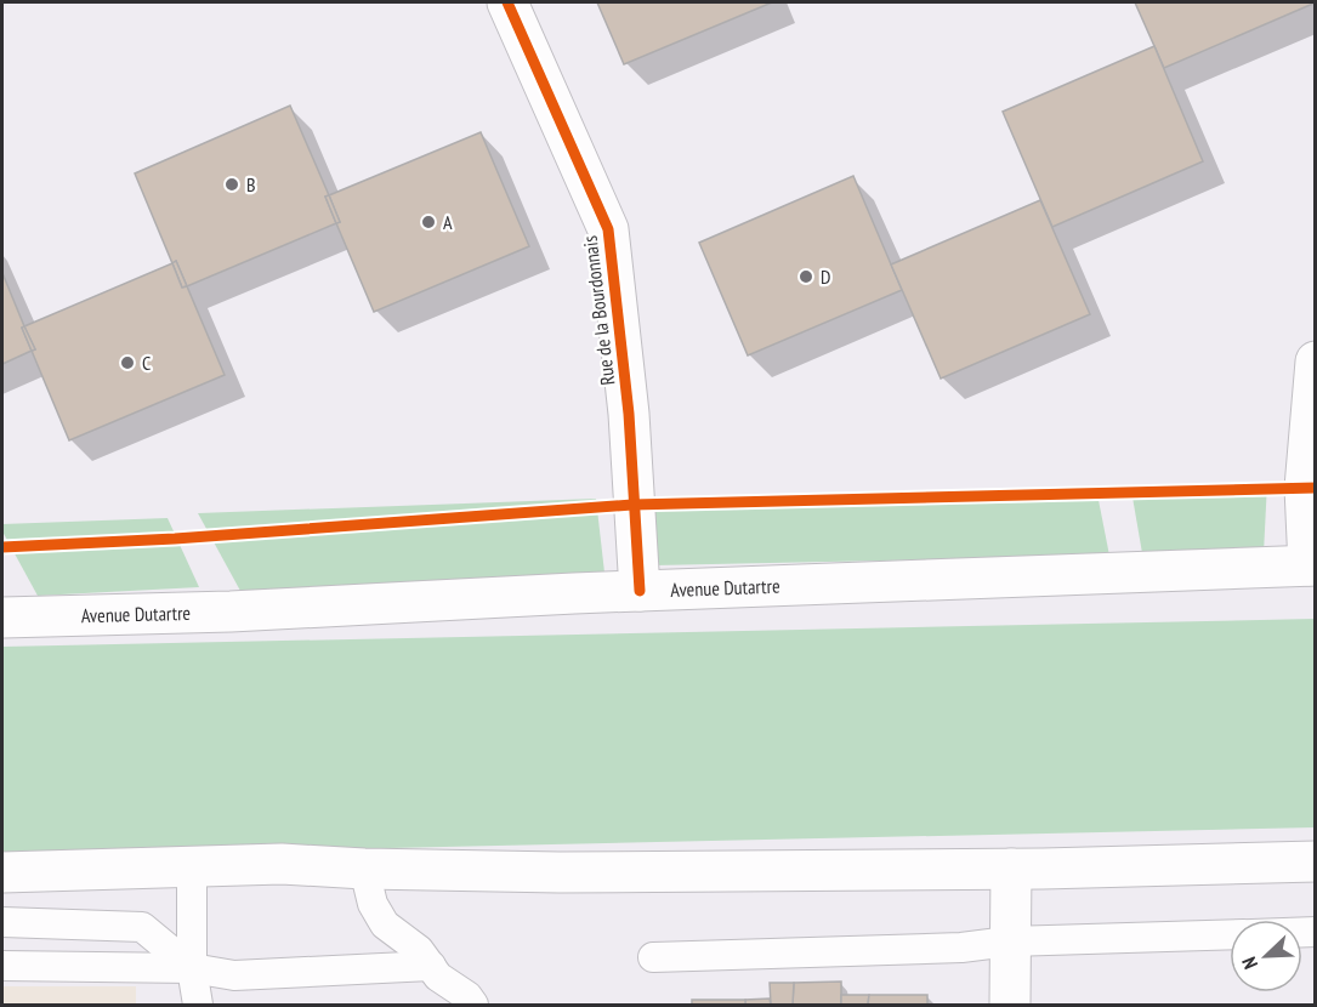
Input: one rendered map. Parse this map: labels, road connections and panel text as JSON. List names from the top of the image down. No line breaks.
{"streets":{"main road":["Rue de la Bourdonnais","Avenue Dutartre"]},"crossings":[["Rue de la Bourdonnais","Avenue Dutartre"]],"places":["B","A","D","C"],"north":"bottom left"}
